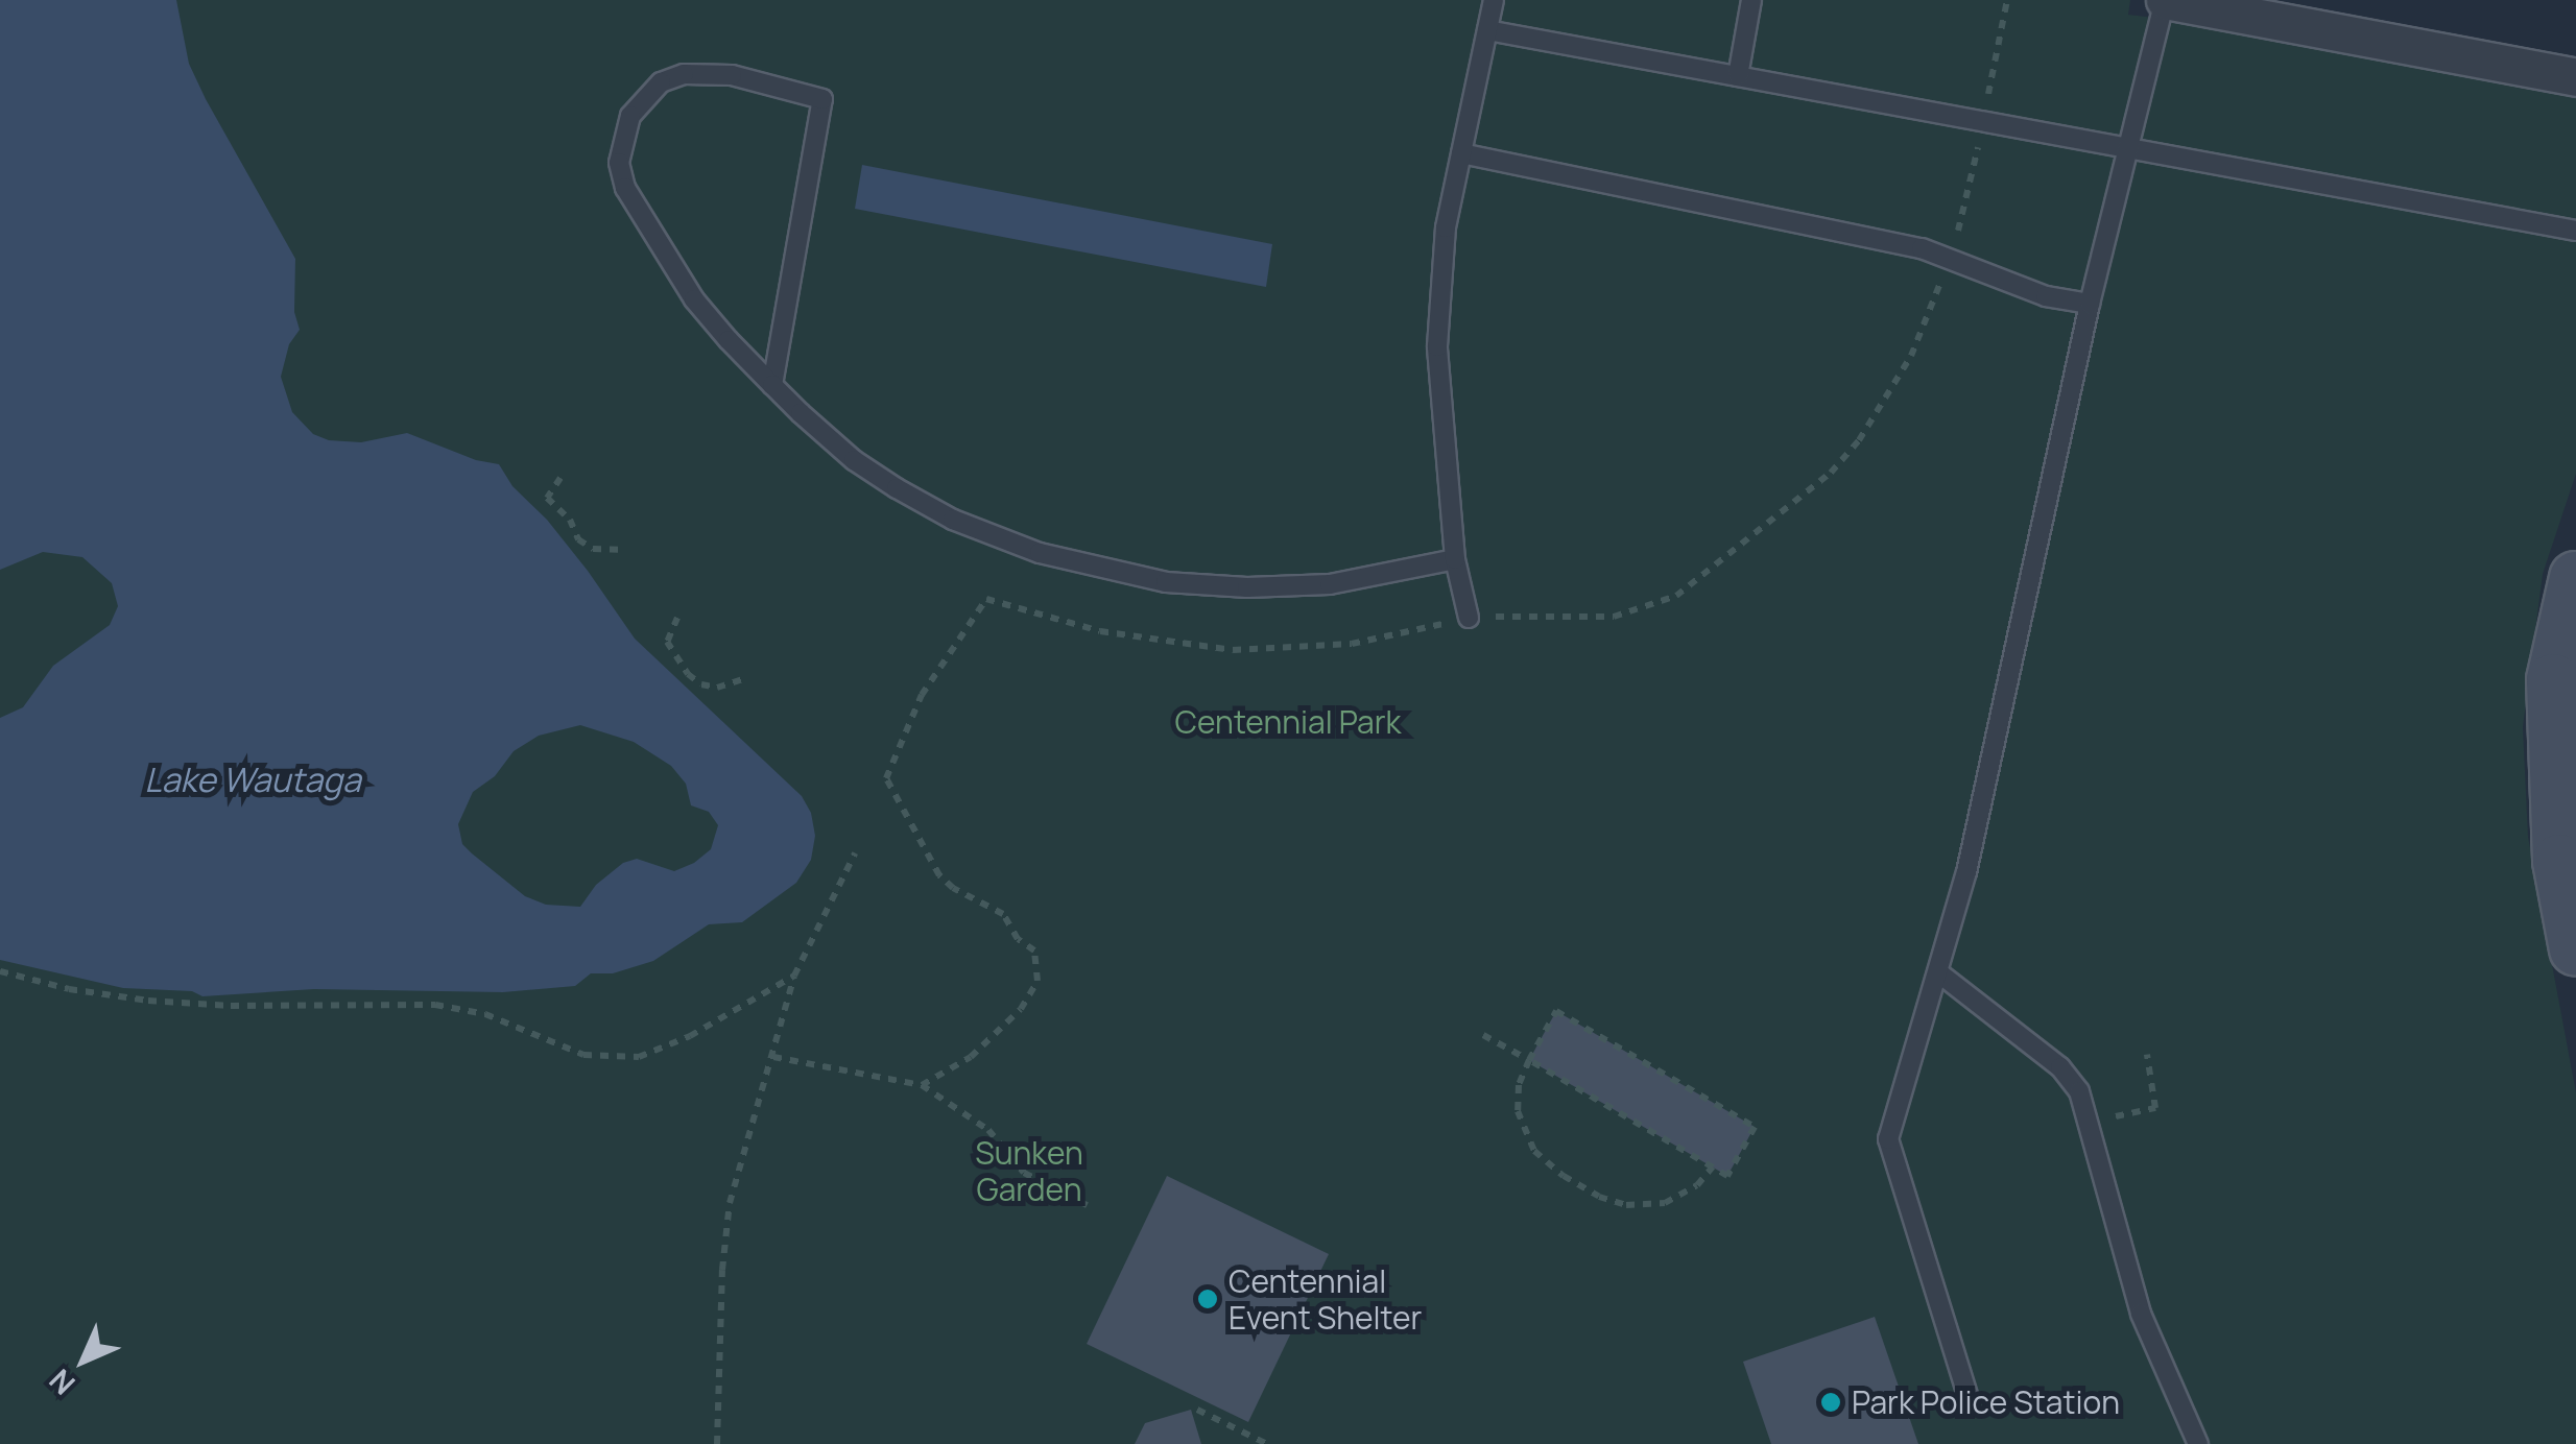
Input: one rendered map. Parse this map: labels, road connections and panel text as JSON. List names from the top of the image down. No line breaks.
{"water":["Lake Wautaga"],"parks":["Centennial Park","Sunken Garden"],"places":["Centennial Event Shelter","Park Police Station"],"north":"bottom left"}
